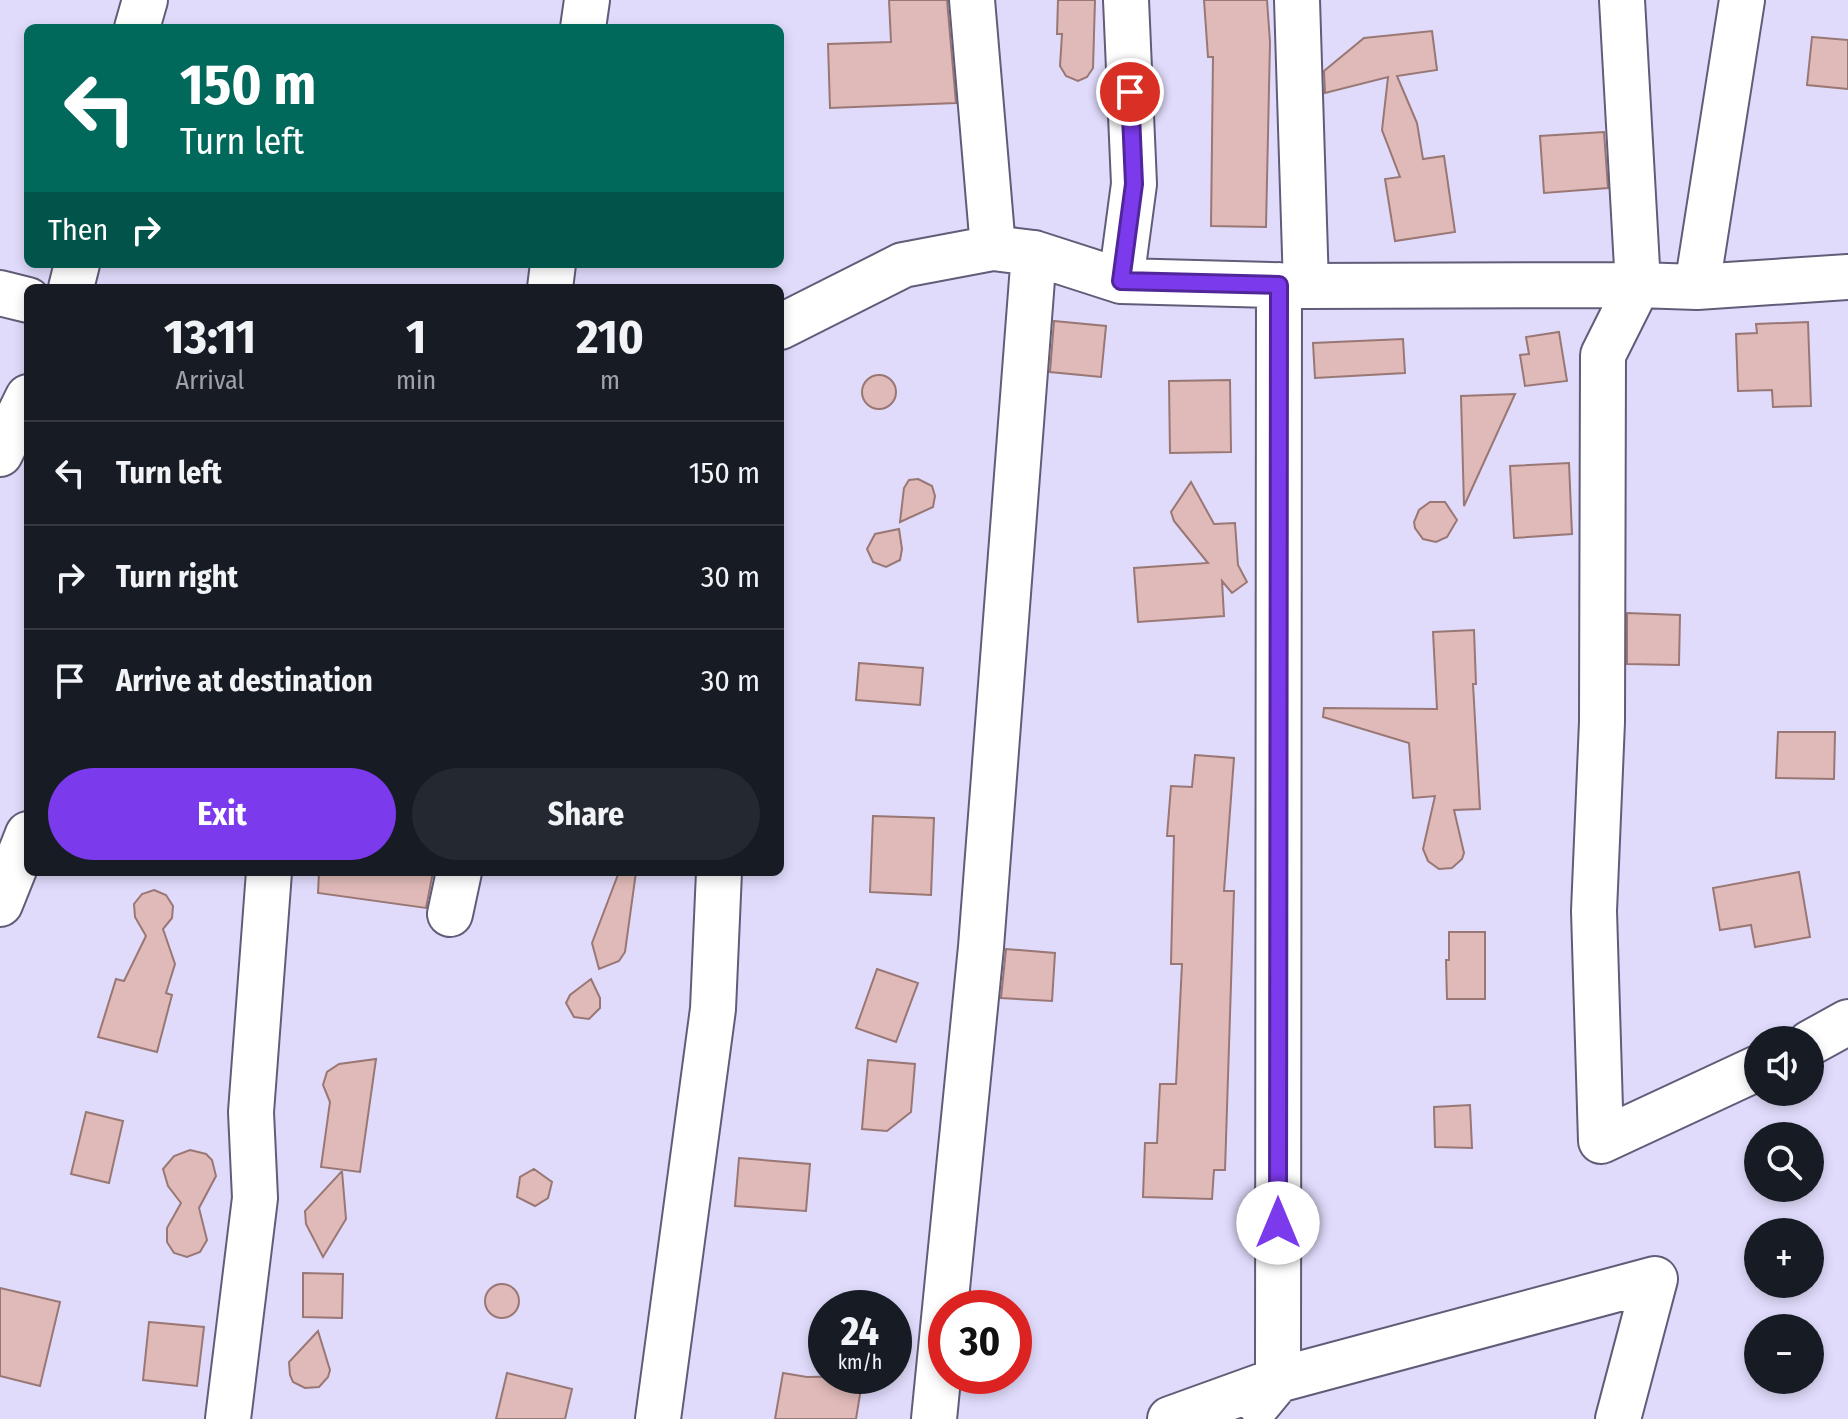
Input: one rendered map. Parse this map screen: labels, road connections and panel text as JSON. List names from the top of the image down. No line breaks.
{"page":{"turn":["150 m","Turn left"],"then":"Then","eta":["13:11","Arrival","1","min","210","m"],"list":[{"name":"Turn left","value":"150 m"},{"name":"Turn right","value":"30 m"},{"name":"Arrive at destination","value":"30 m"}],"buttons":["Exit","Share"],"map_buttons":["+","−"],"speed":"24 km/h","limit":"30"}}
